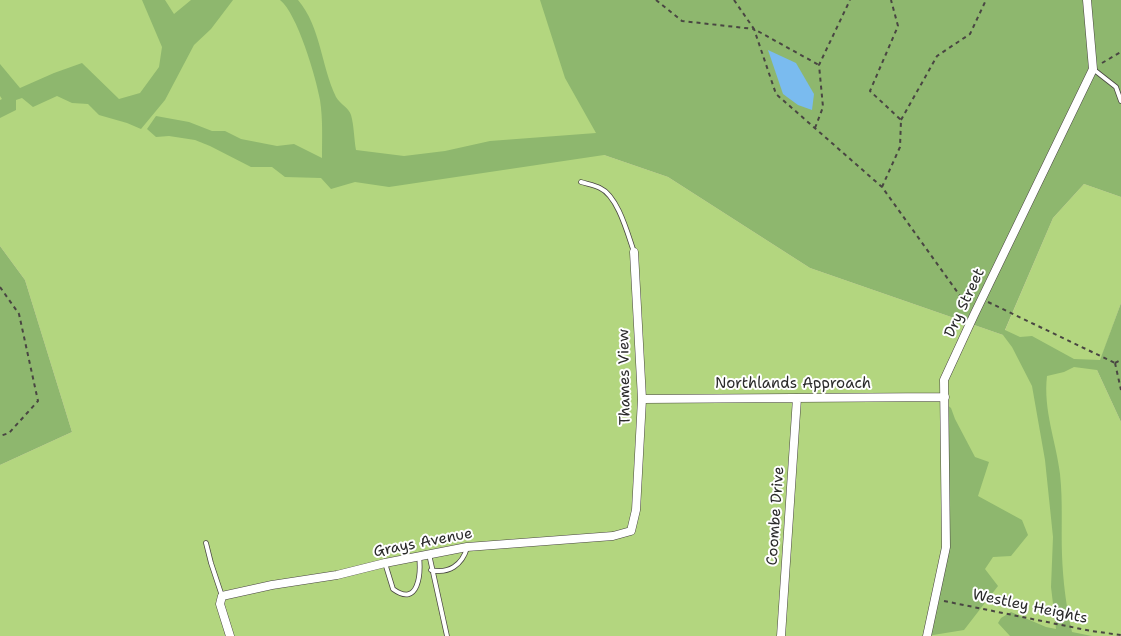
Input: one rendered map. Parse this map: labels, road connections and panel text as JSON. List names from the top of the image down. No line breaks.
{"streets":{"street":["Dry Street","Thames View","Northlands Approach","Coombe Drive","Grays Avenue"],"path":["Westley Heights"]},"crossings":[["Dry Street","Northlands Approach"],["Dry Street","Westley Heights"],["Thames View","Northlands Approach"],["Thames View","Grays Avenue"],["Northlands Approach","Coombe Drive"]]}
